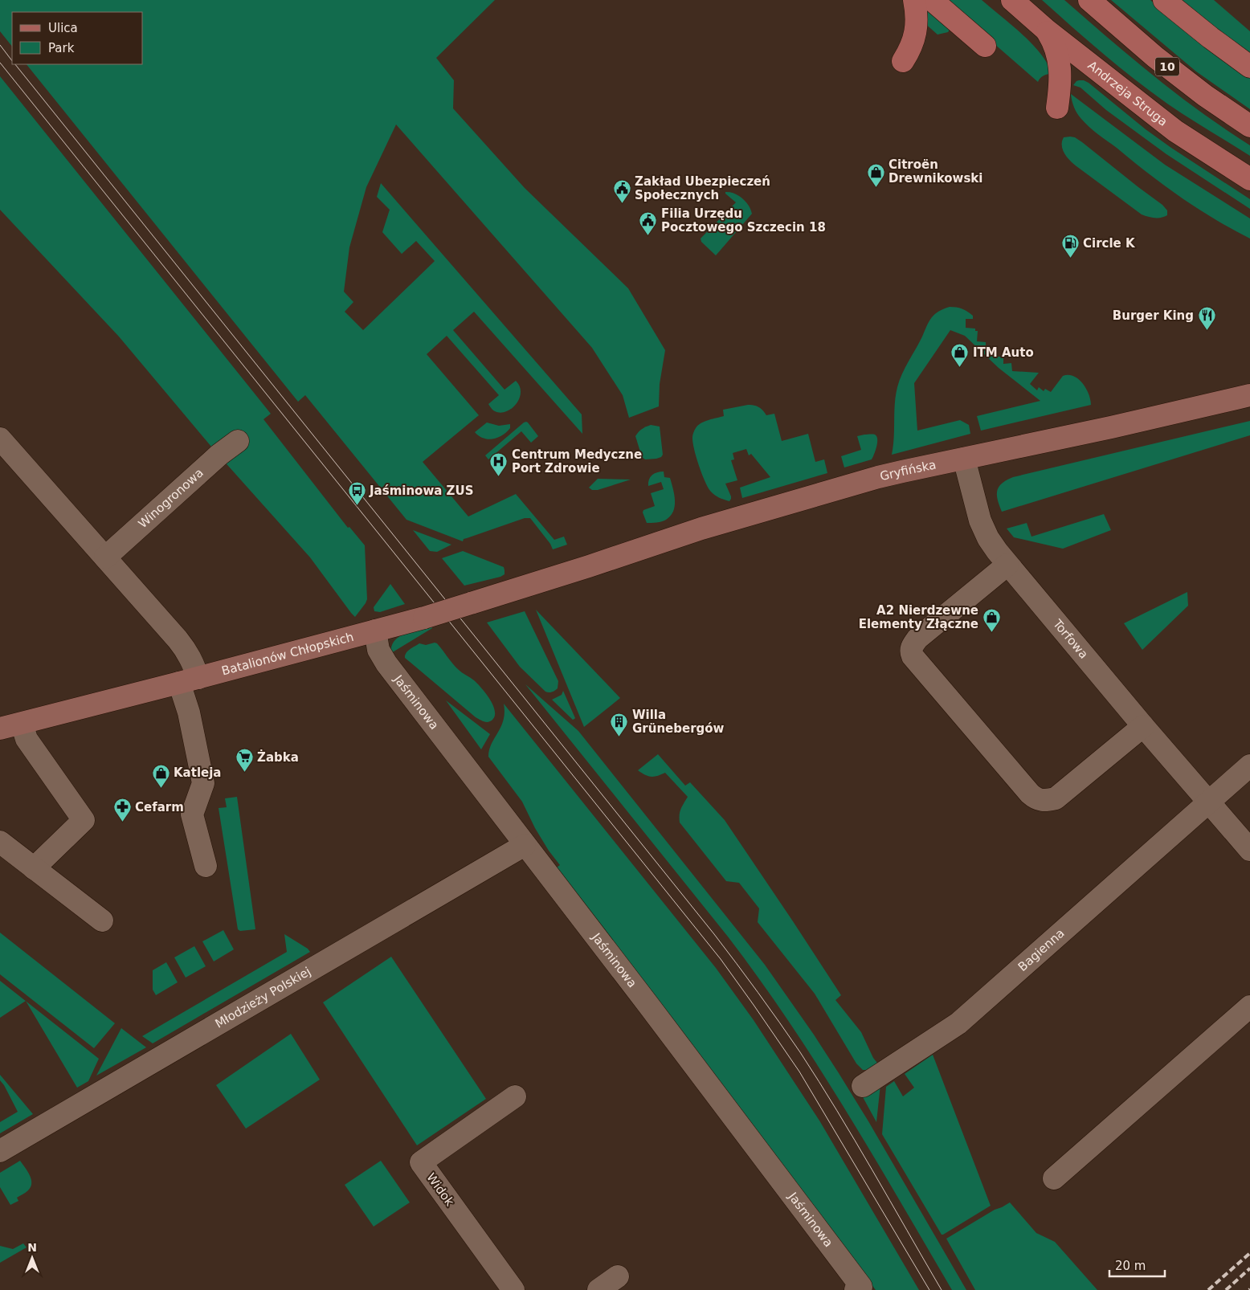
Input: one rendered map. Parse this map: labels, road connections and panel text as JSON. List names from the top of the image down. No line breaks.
{"streets":{"main road":["10","Andrzeja Struga"],"street":["Gryfińska","Winogronowa","Torfowa","Batalionów Chłopskich","Jaśminowa","Bagienna","Młodzieży Polskiej","Widok"]},"crossings":[["Gryfińska","Torfowa"],["Gryfińska","Batalionów Chłopskich"],["Torfowa","Bagienna"],["Batalionów Chłopskich","Jaśminowa"],["Jaśminowa","Młodzieży Polskiej"]],"places":{"shop":["Citroën Drewnikowski","ITM Auto","A2 Nierdzewne Elementy Złączne","Katleja"],"public building":["Zakład Ubezpieczeń Społecznych","Filia Urzędu Pocztowego Szczecin 18"],"fuel station":["Circle K"],"restaurant":["Burger King"],"hospital":["Centrum Medyczne Port Zdrowie"],"bus stop":["Jaśminowa ZUS"],"building":["Willa Grünebergów"],"supermarket":["Żabka"],"pharmacy":["Cefarm"]},"legend":["Ulica","Park"],"scale_bar":"20 m","north":"top"}
